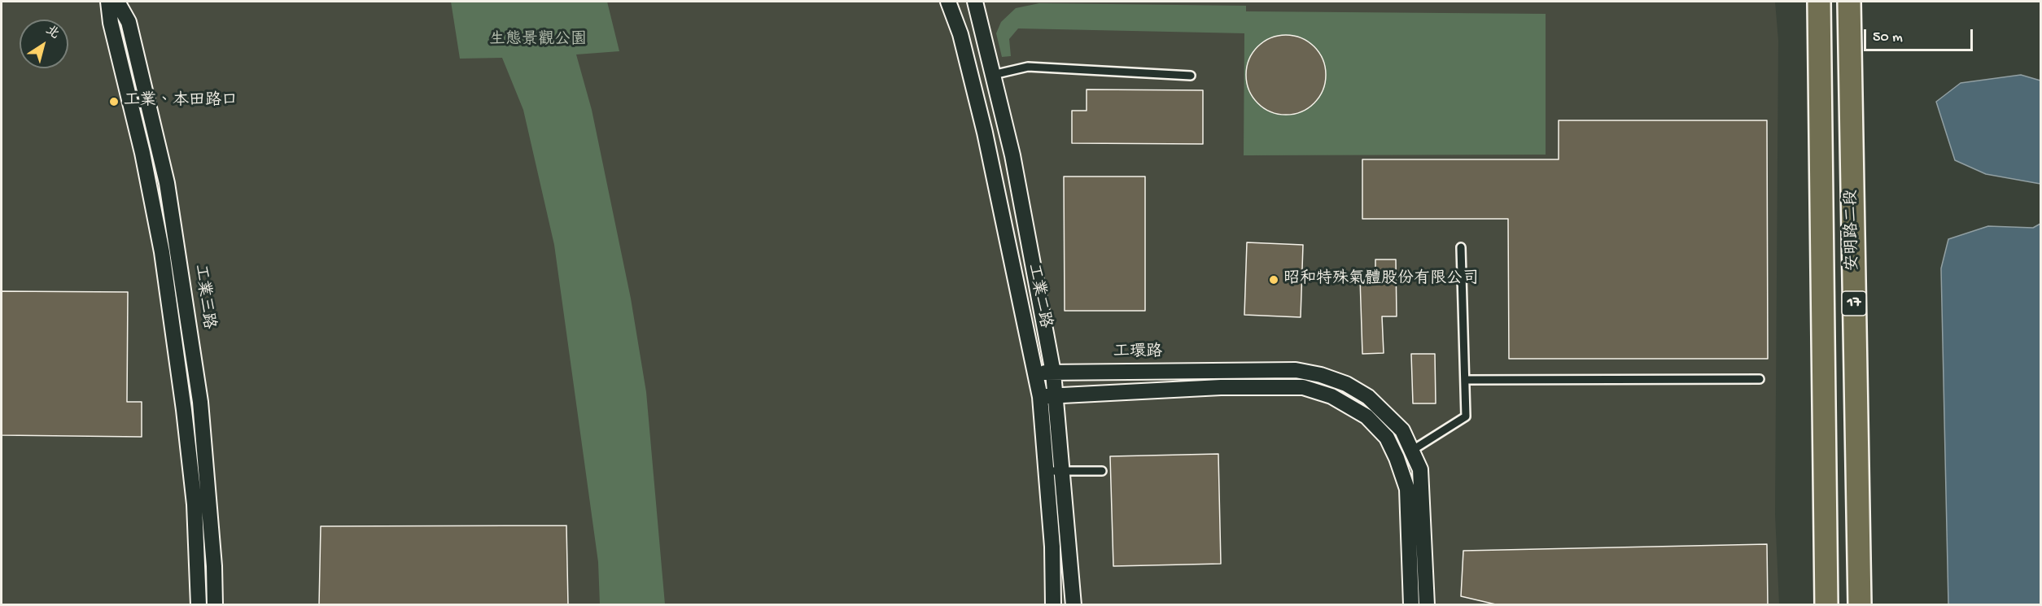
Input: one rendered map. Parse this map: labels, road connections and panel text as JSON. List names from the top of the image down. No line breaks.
{"streets":{"main road":["安明路二段","17"],"street":["工業二路","工業三路","工環路"]},"crossings":[["工業二路","工環路"]],"parks":["生態景觀公園"],"places":["工業、本田路口","昭和特殊氣體股份有限公司"],"scale_bar":"50 m","north":"top right"}
